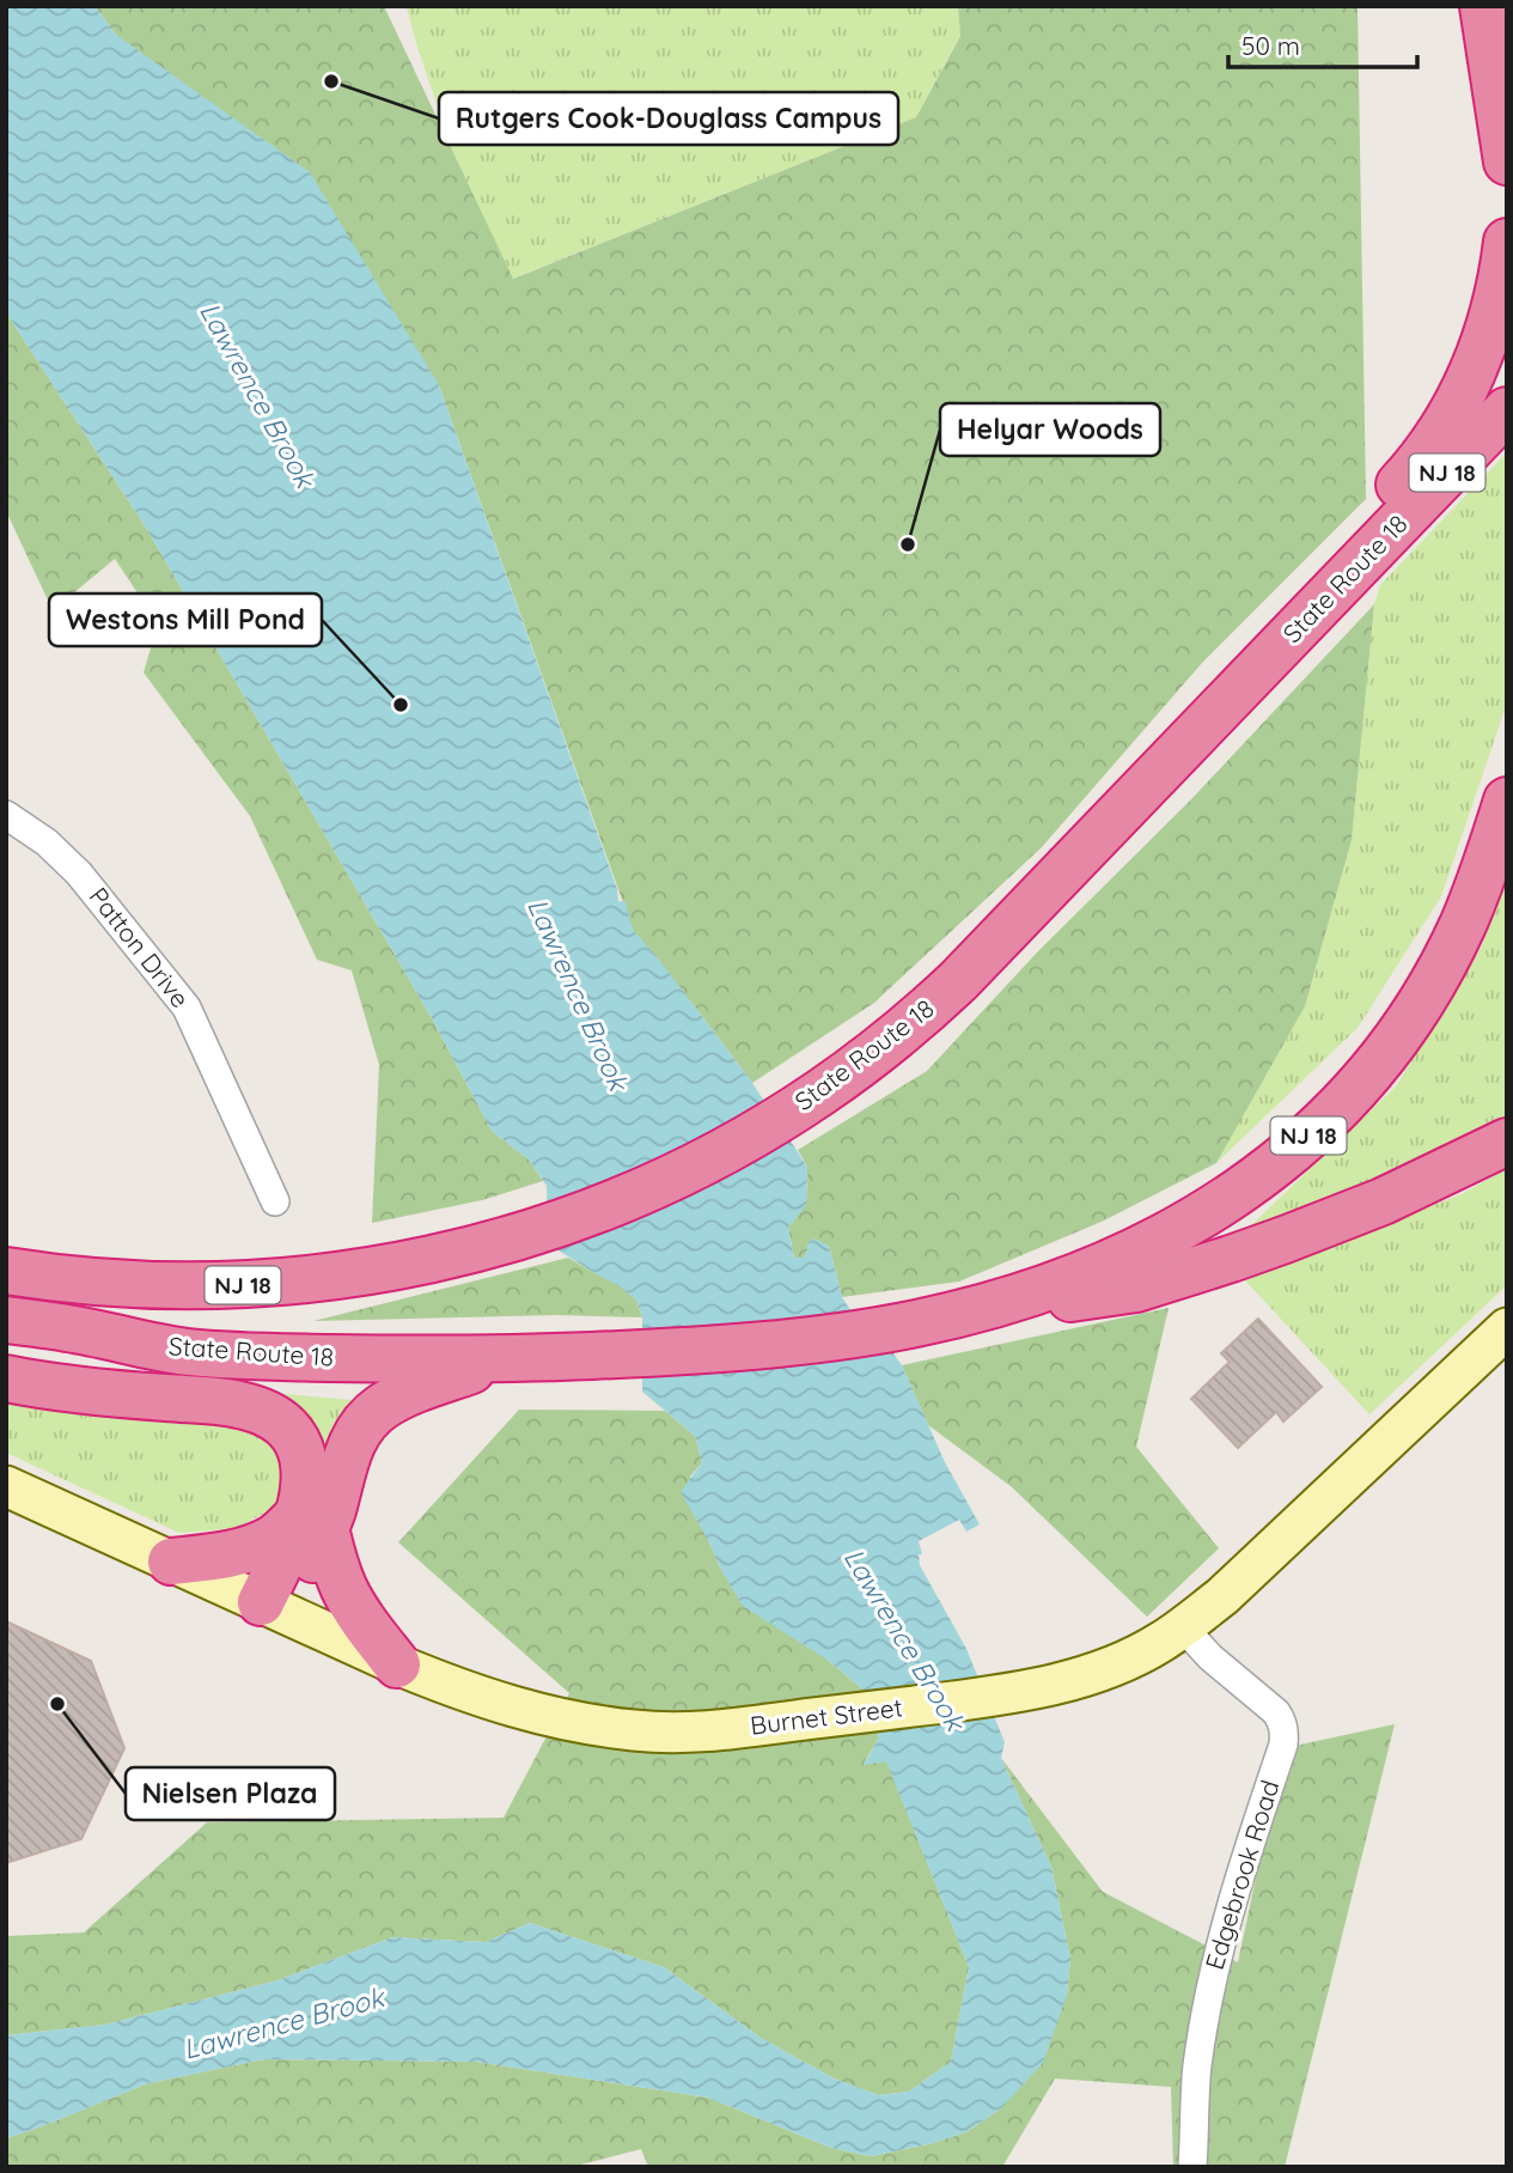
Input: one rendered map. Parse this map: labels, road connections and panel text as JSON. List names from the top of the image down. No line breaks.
{"streets":{"highway":["NJ 18","State Route 18"],"street":["Patton Drive","Burnet Street","Edgebrook Road"]},"crossings":[["Burnet Street","Edgebrook Road"]],"water":["Lawrence Brook"],"places":["Rutgers Cook-Douglass Campus","Helyar Woods","Westons Mill Pond","Nielsen Plaza"],"scale_bar":"50 m"}
